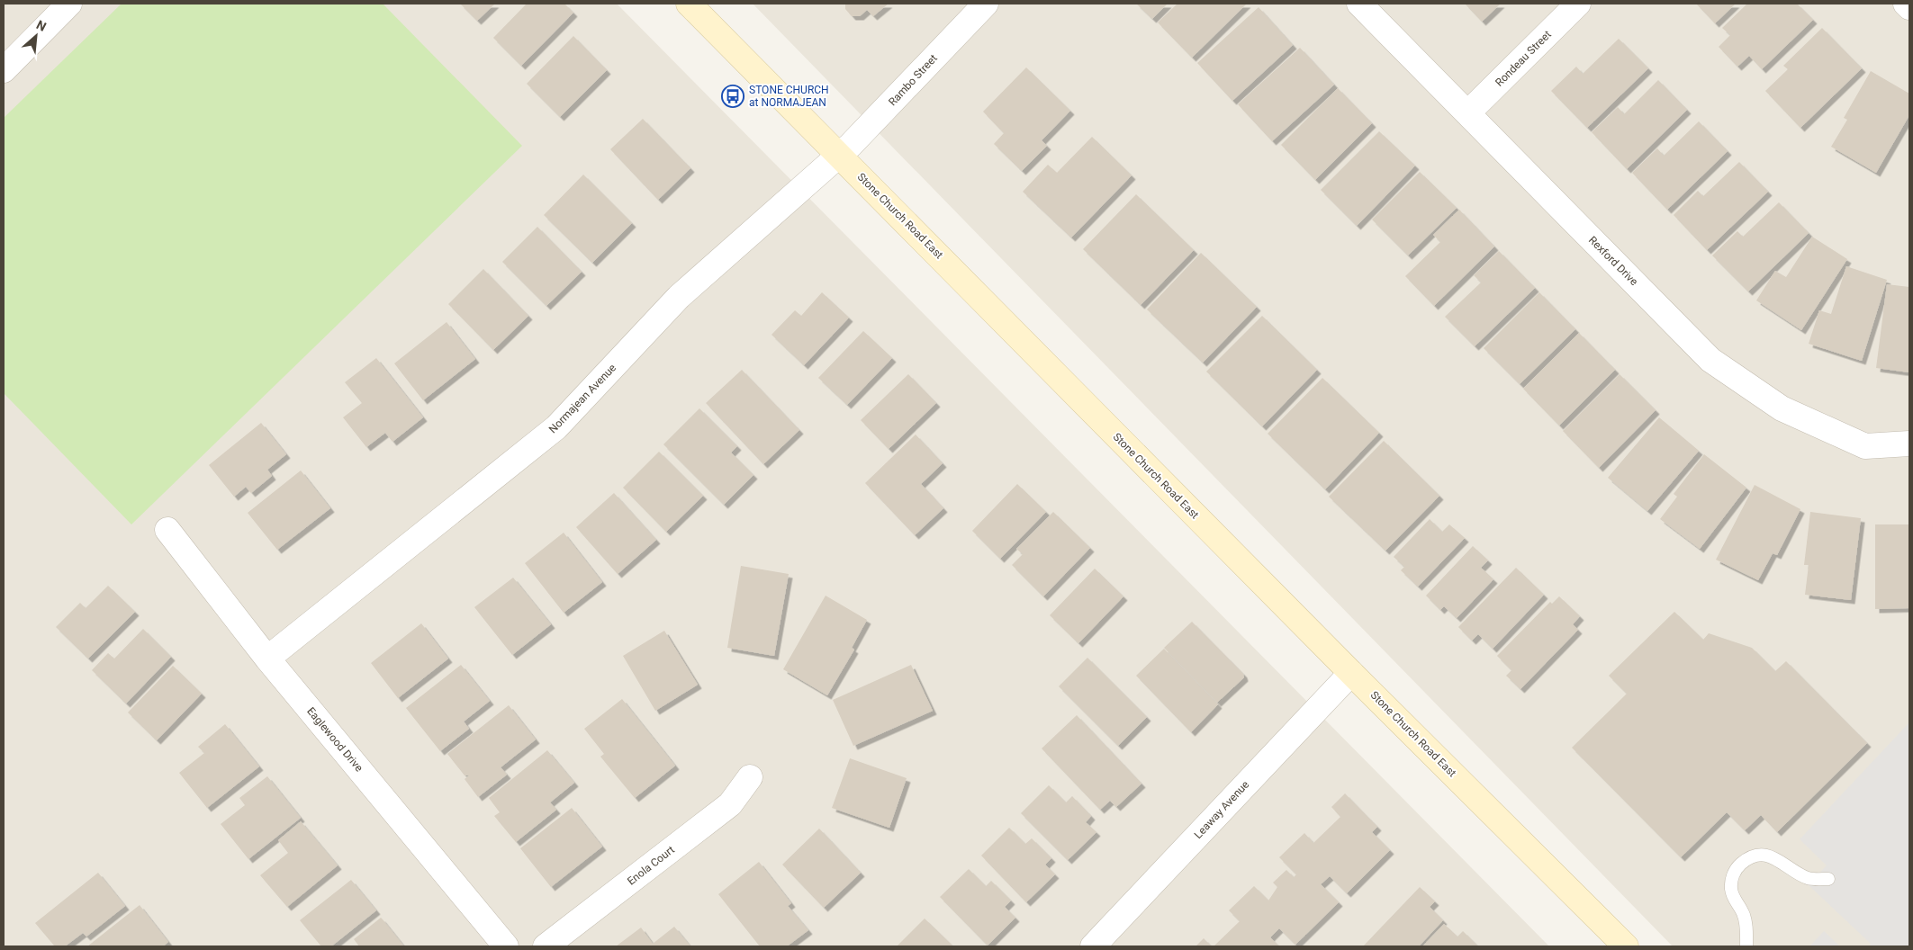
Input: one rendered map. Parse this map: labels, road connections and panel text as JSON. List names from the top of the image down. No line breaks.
{"streets":{"main road":["Stone Church Road East"],"street":["Rondeau Street","Rambo Street","Rexford Drive","Normajean Avenue","Eaglewood Drive","Leaway Avenue","Enola Court"]},"crossings":[["Rondeau Street","Rexford Drive"],["Rambo Street","Stone Church Road East"],["Rambo Street","Normajean Avenue"],["Stone Church Road East","Normajean Avenue"],["Stone Church Road East","Leaway Avenue"],["Normajean Avenue","Eaglewood Drive"]],"places":{"bus stop":["STONE CHURCH at NORMAJEAN"]},"north":"top right"}
